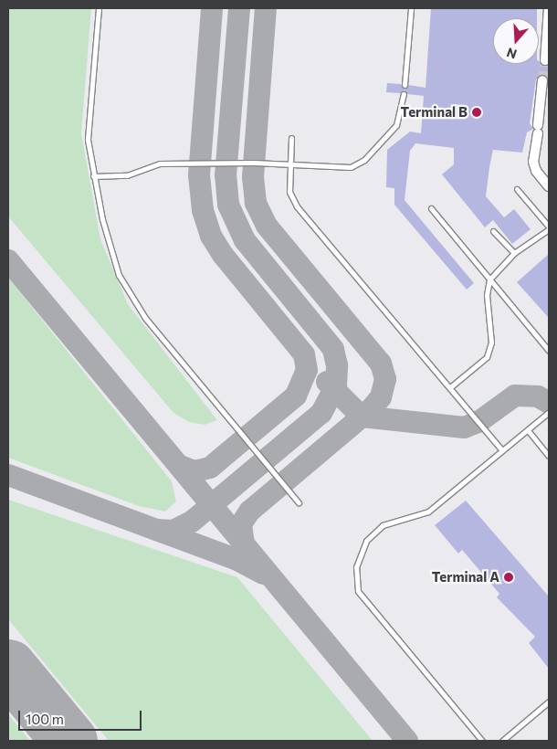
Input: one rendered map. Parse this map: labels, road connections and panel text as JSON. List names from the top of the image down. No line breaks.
{"places":["Terminal B","Terminal A"],"scale_bar":"100 m","north":"bottom"}
